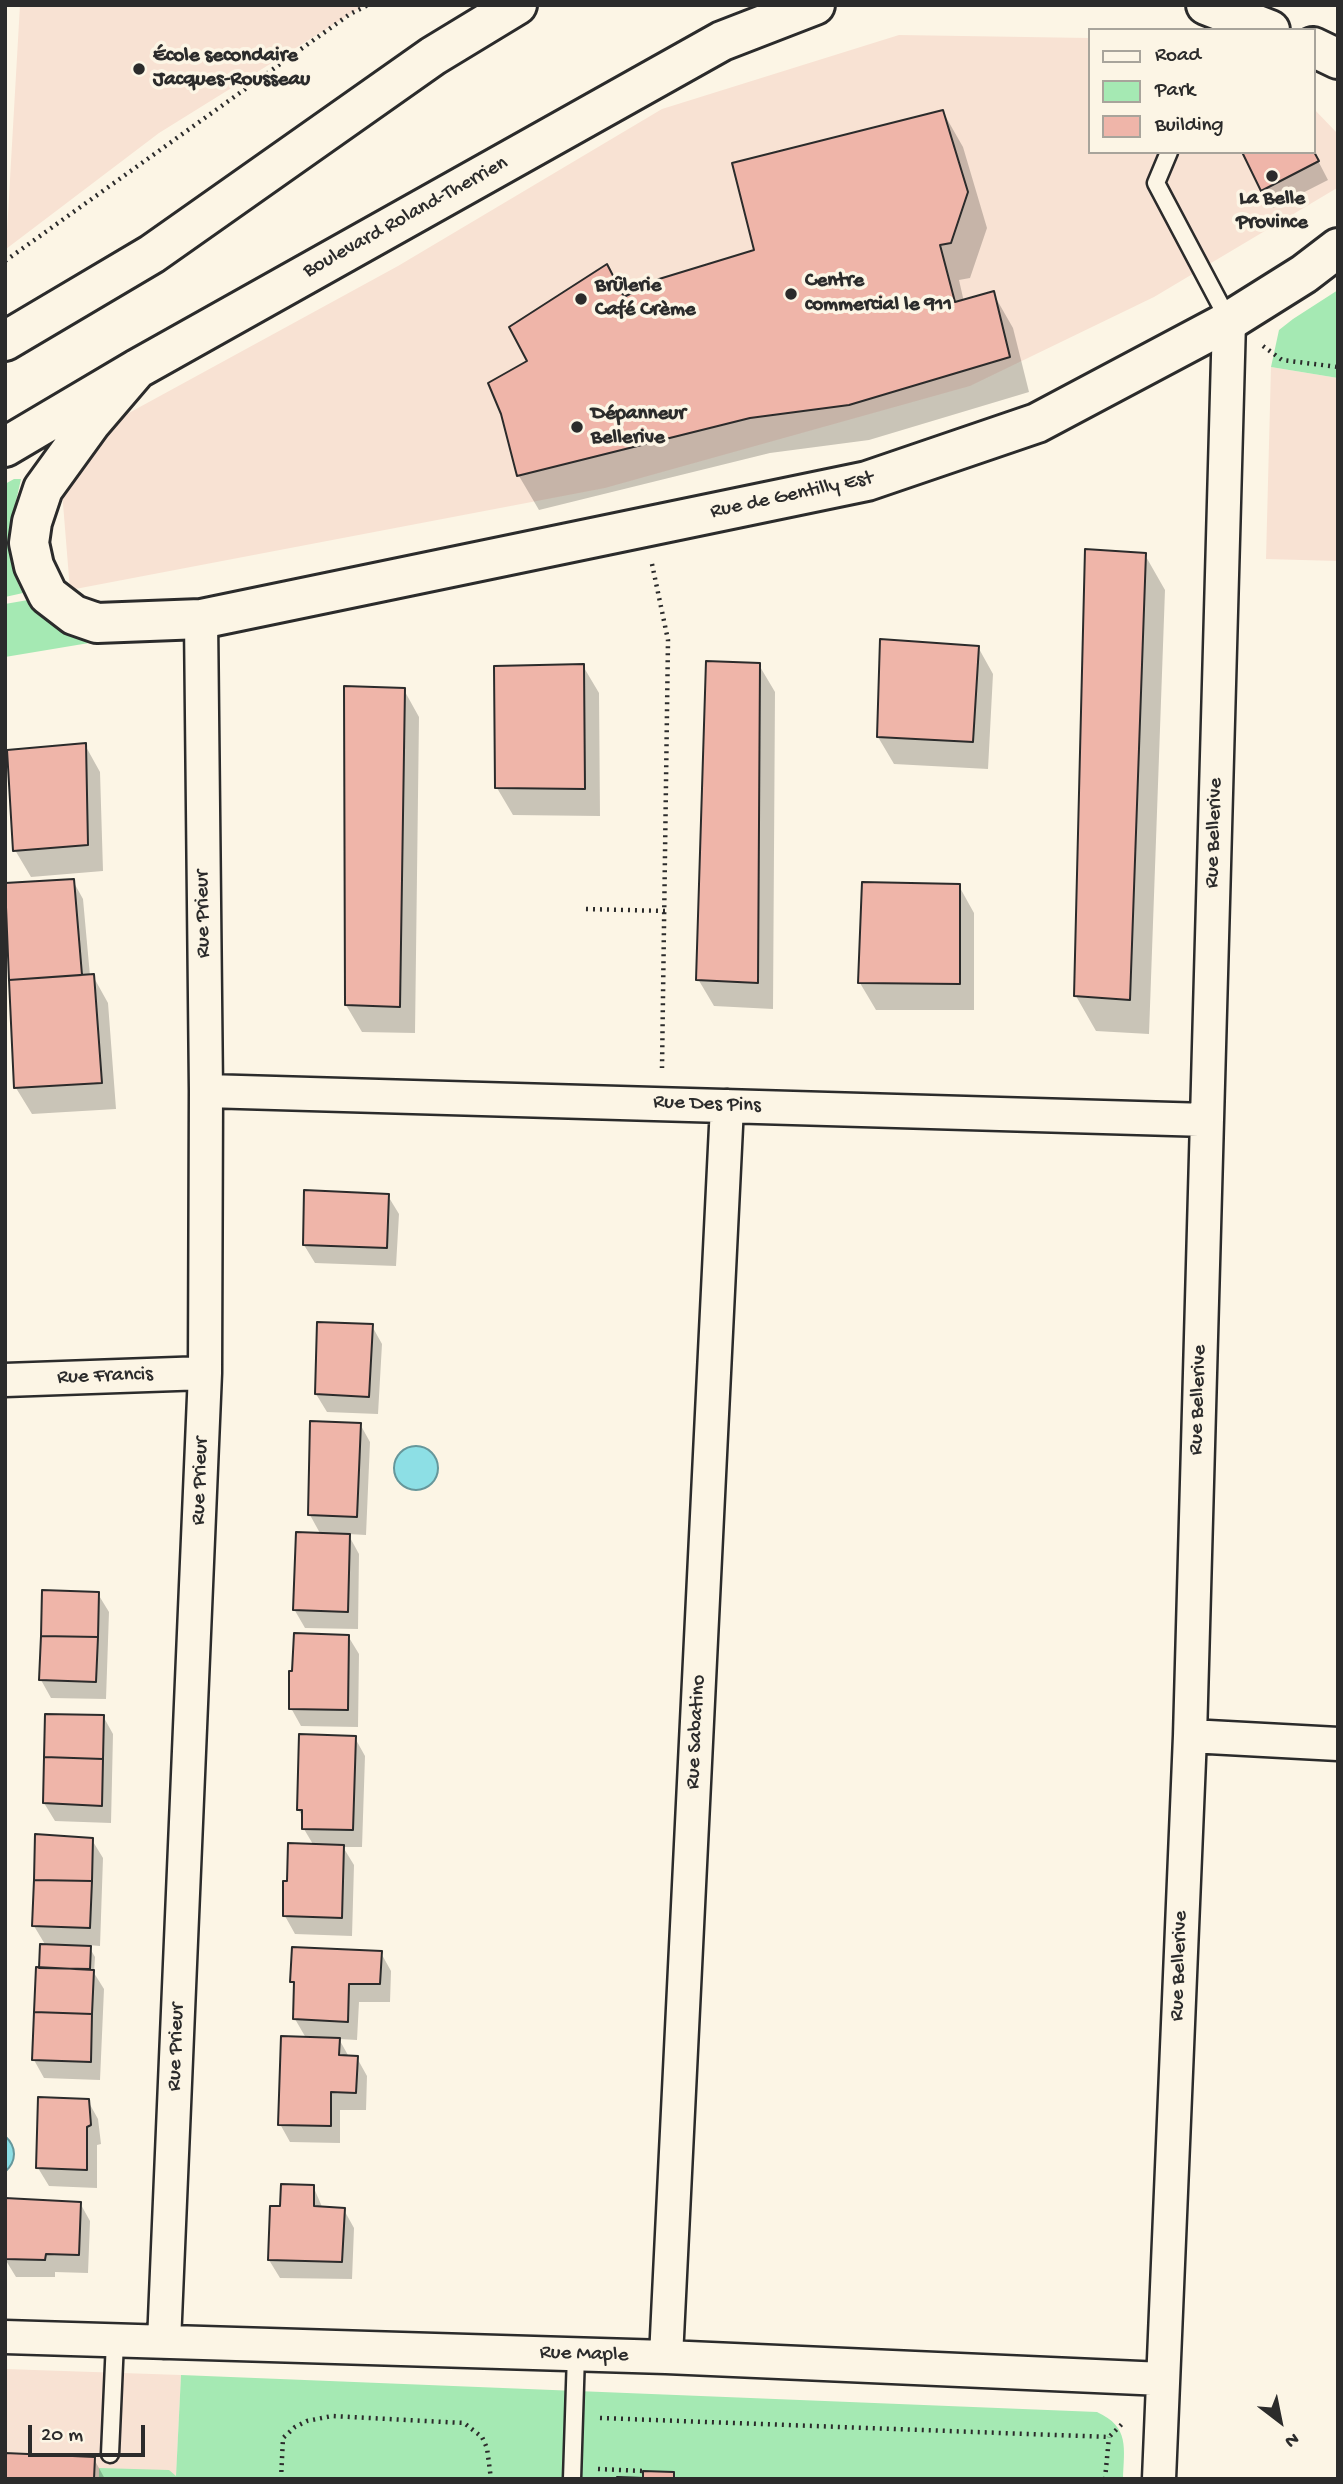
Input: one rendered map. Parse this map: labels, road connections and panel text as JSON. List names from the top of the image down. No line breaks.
{"streets":{"main road":["Boulevard Roland-Therrien","Rue de Gentilly Est"],"street":["Rue Bellerive","Rue Prieur","Rue Des Pins","Rue Francis","Rue Sabatino","Rue Maple"]},"crossings":[["Boulevard Roland-Therrien","Rue de Gentilly Est"],["Rue de Gentilly Est","Rue Bellerive"],["Rue de Gentilly Est","Rue Prieur"],["Rue Bellerive","Rue Des Pins"],["Rue Bellerive","Rue Maple"],["Rue Prieur","Rue Des Pins"],["Rue Prieur","Rue Francis"],["Rue Prieur","Rue Maple"],["Rue Des Pins","Rue Sabatino"],["Rue Sabatino","Rue Maple"]],"places":["École secondaire Jacques-Rousseau","La Belle Province","Centre commercial le 911","Brûlerie Café Crème","Dépanneur Bellerive"],"legend":["Road","Park","Building"],"scale_bar":"20 m","north":"bottom right"}
